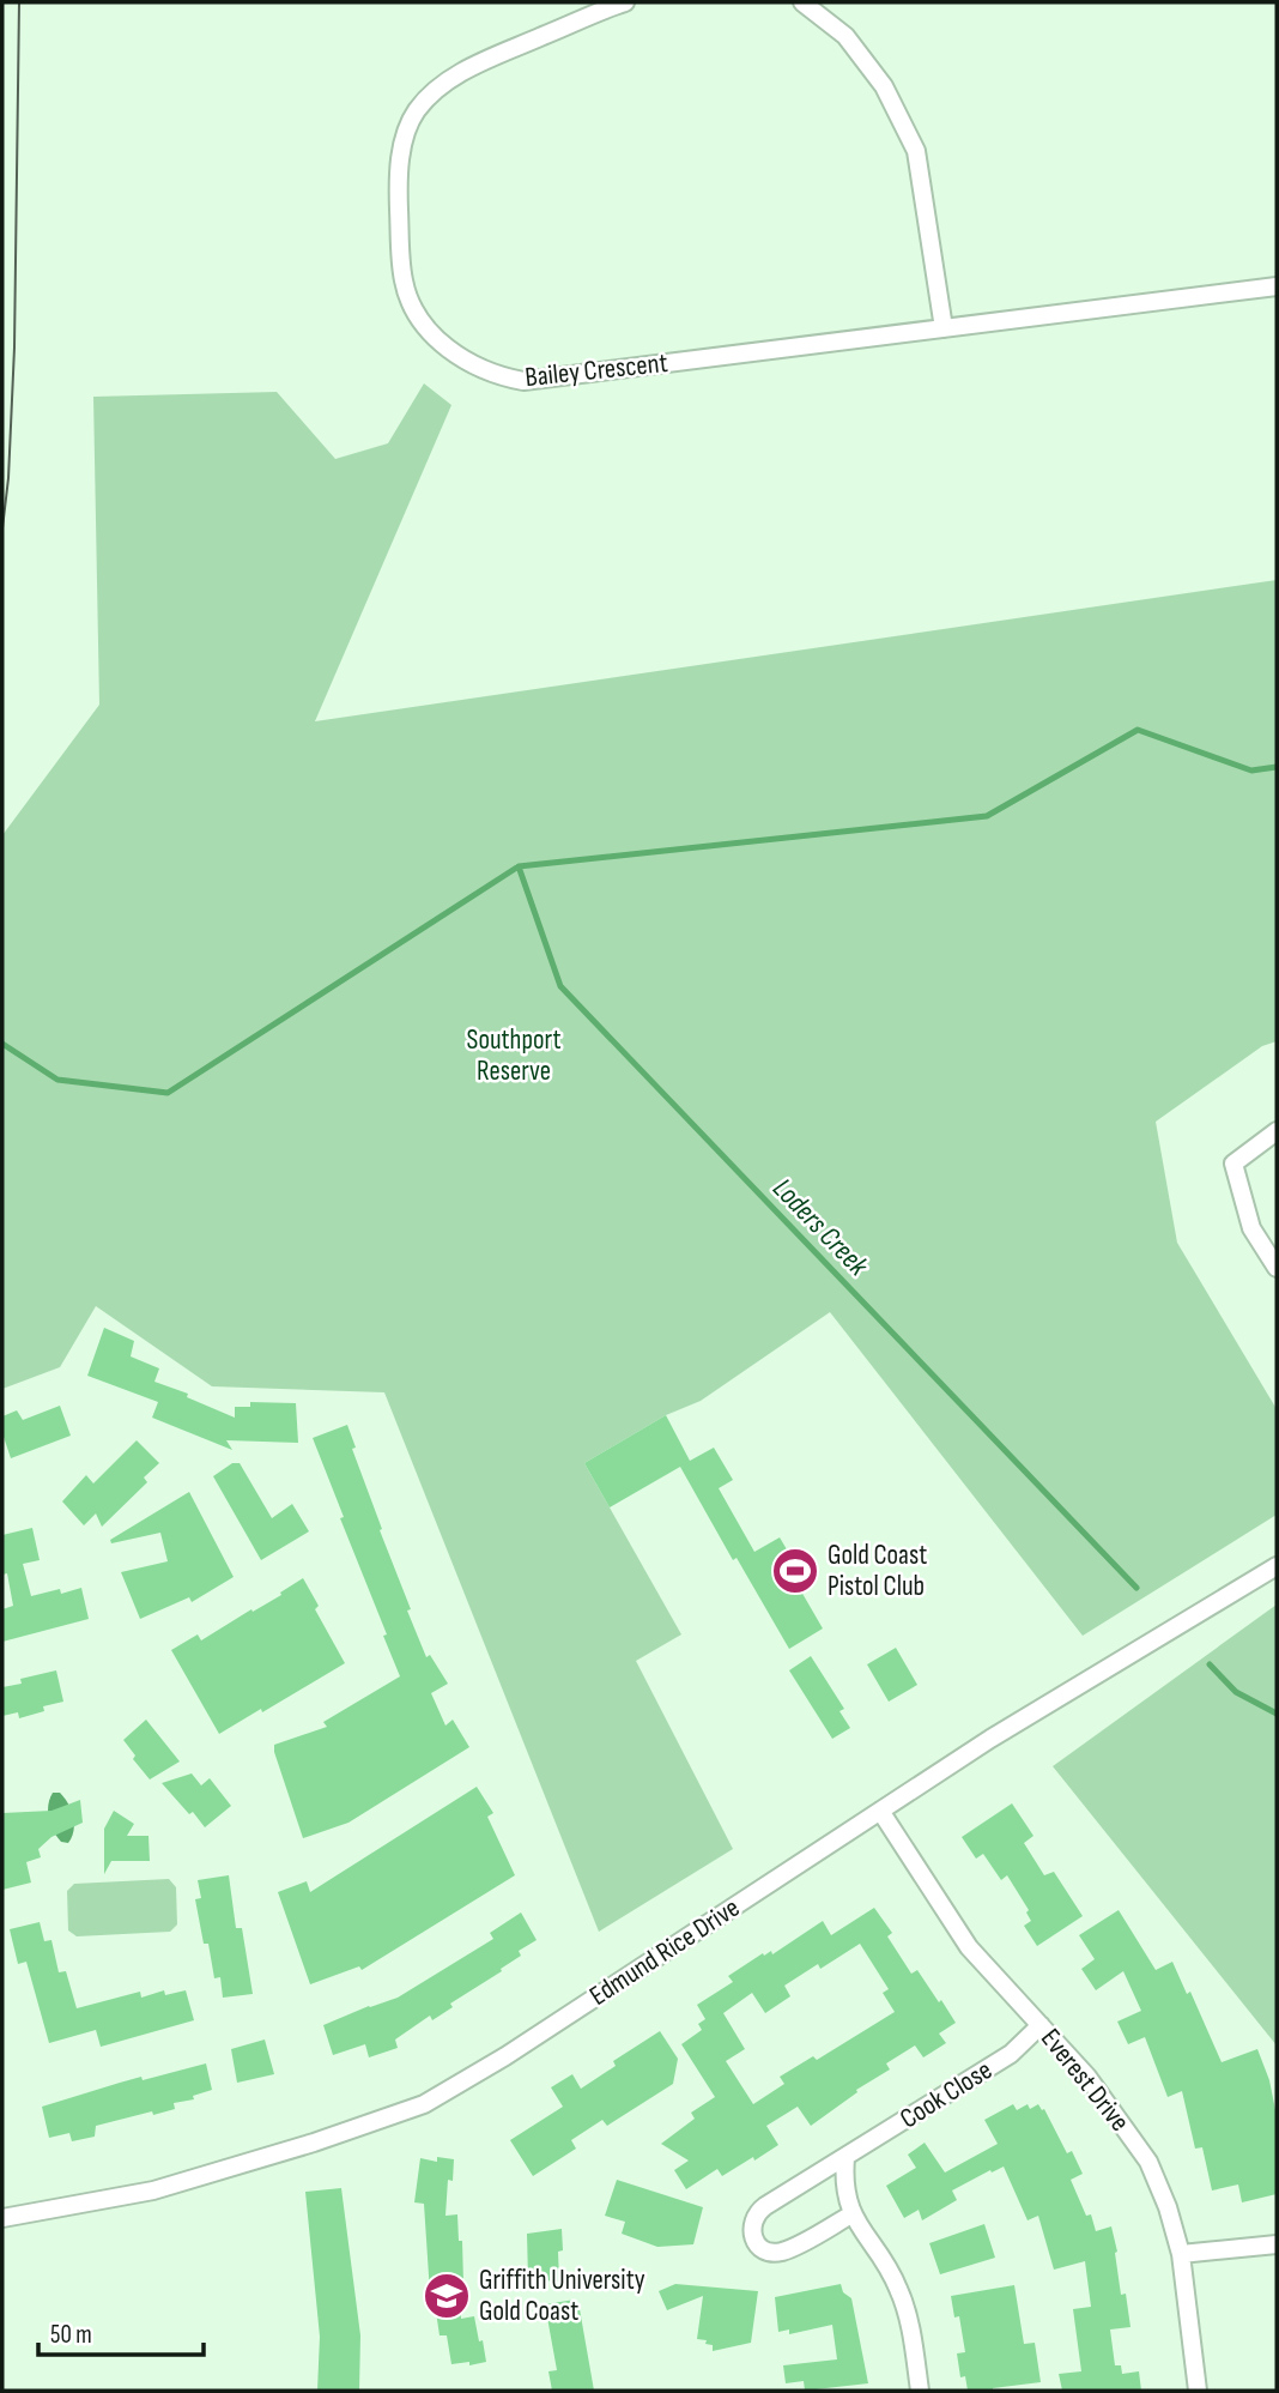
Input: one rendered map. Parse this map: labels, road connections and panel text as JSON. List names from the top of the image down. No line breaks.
{"streets":{"street":["Bailey Crescent","Edmund Rice Drive","Everest Drive","Cook Close"]},"crossings":[["Edmund Rice Drive","Everest Drive"],["Everest Drive","Cook Close"]],"water":["Loders Creek"],"parks":["Southport Reserve"],"places":{"sports":["Gold Coast Pistol Club"],"school or university":["Griffith University Gold Coast"]},"scale_bar":"50 m"}
